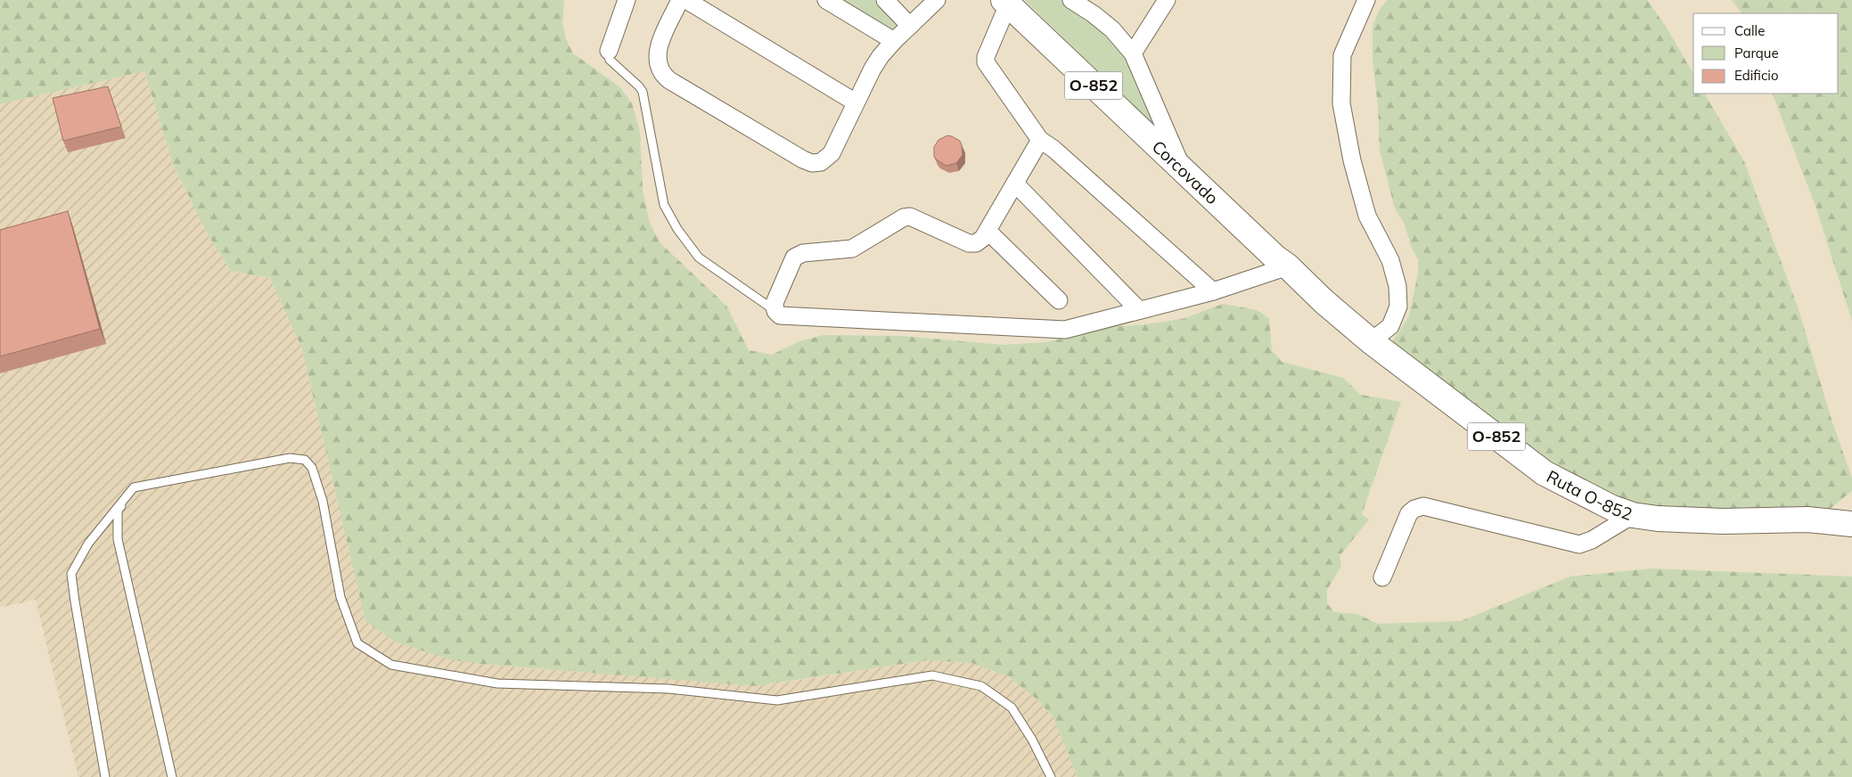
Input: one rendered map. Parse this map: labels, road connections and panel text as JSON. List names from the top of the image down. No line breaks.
{"streets":{"main road":["O-852","Corcovado","Ruta O-852"]},"crossings":[["Corcovado","Ruta O-852"]],"legend":["Calle","Parque","Edificio"]}
